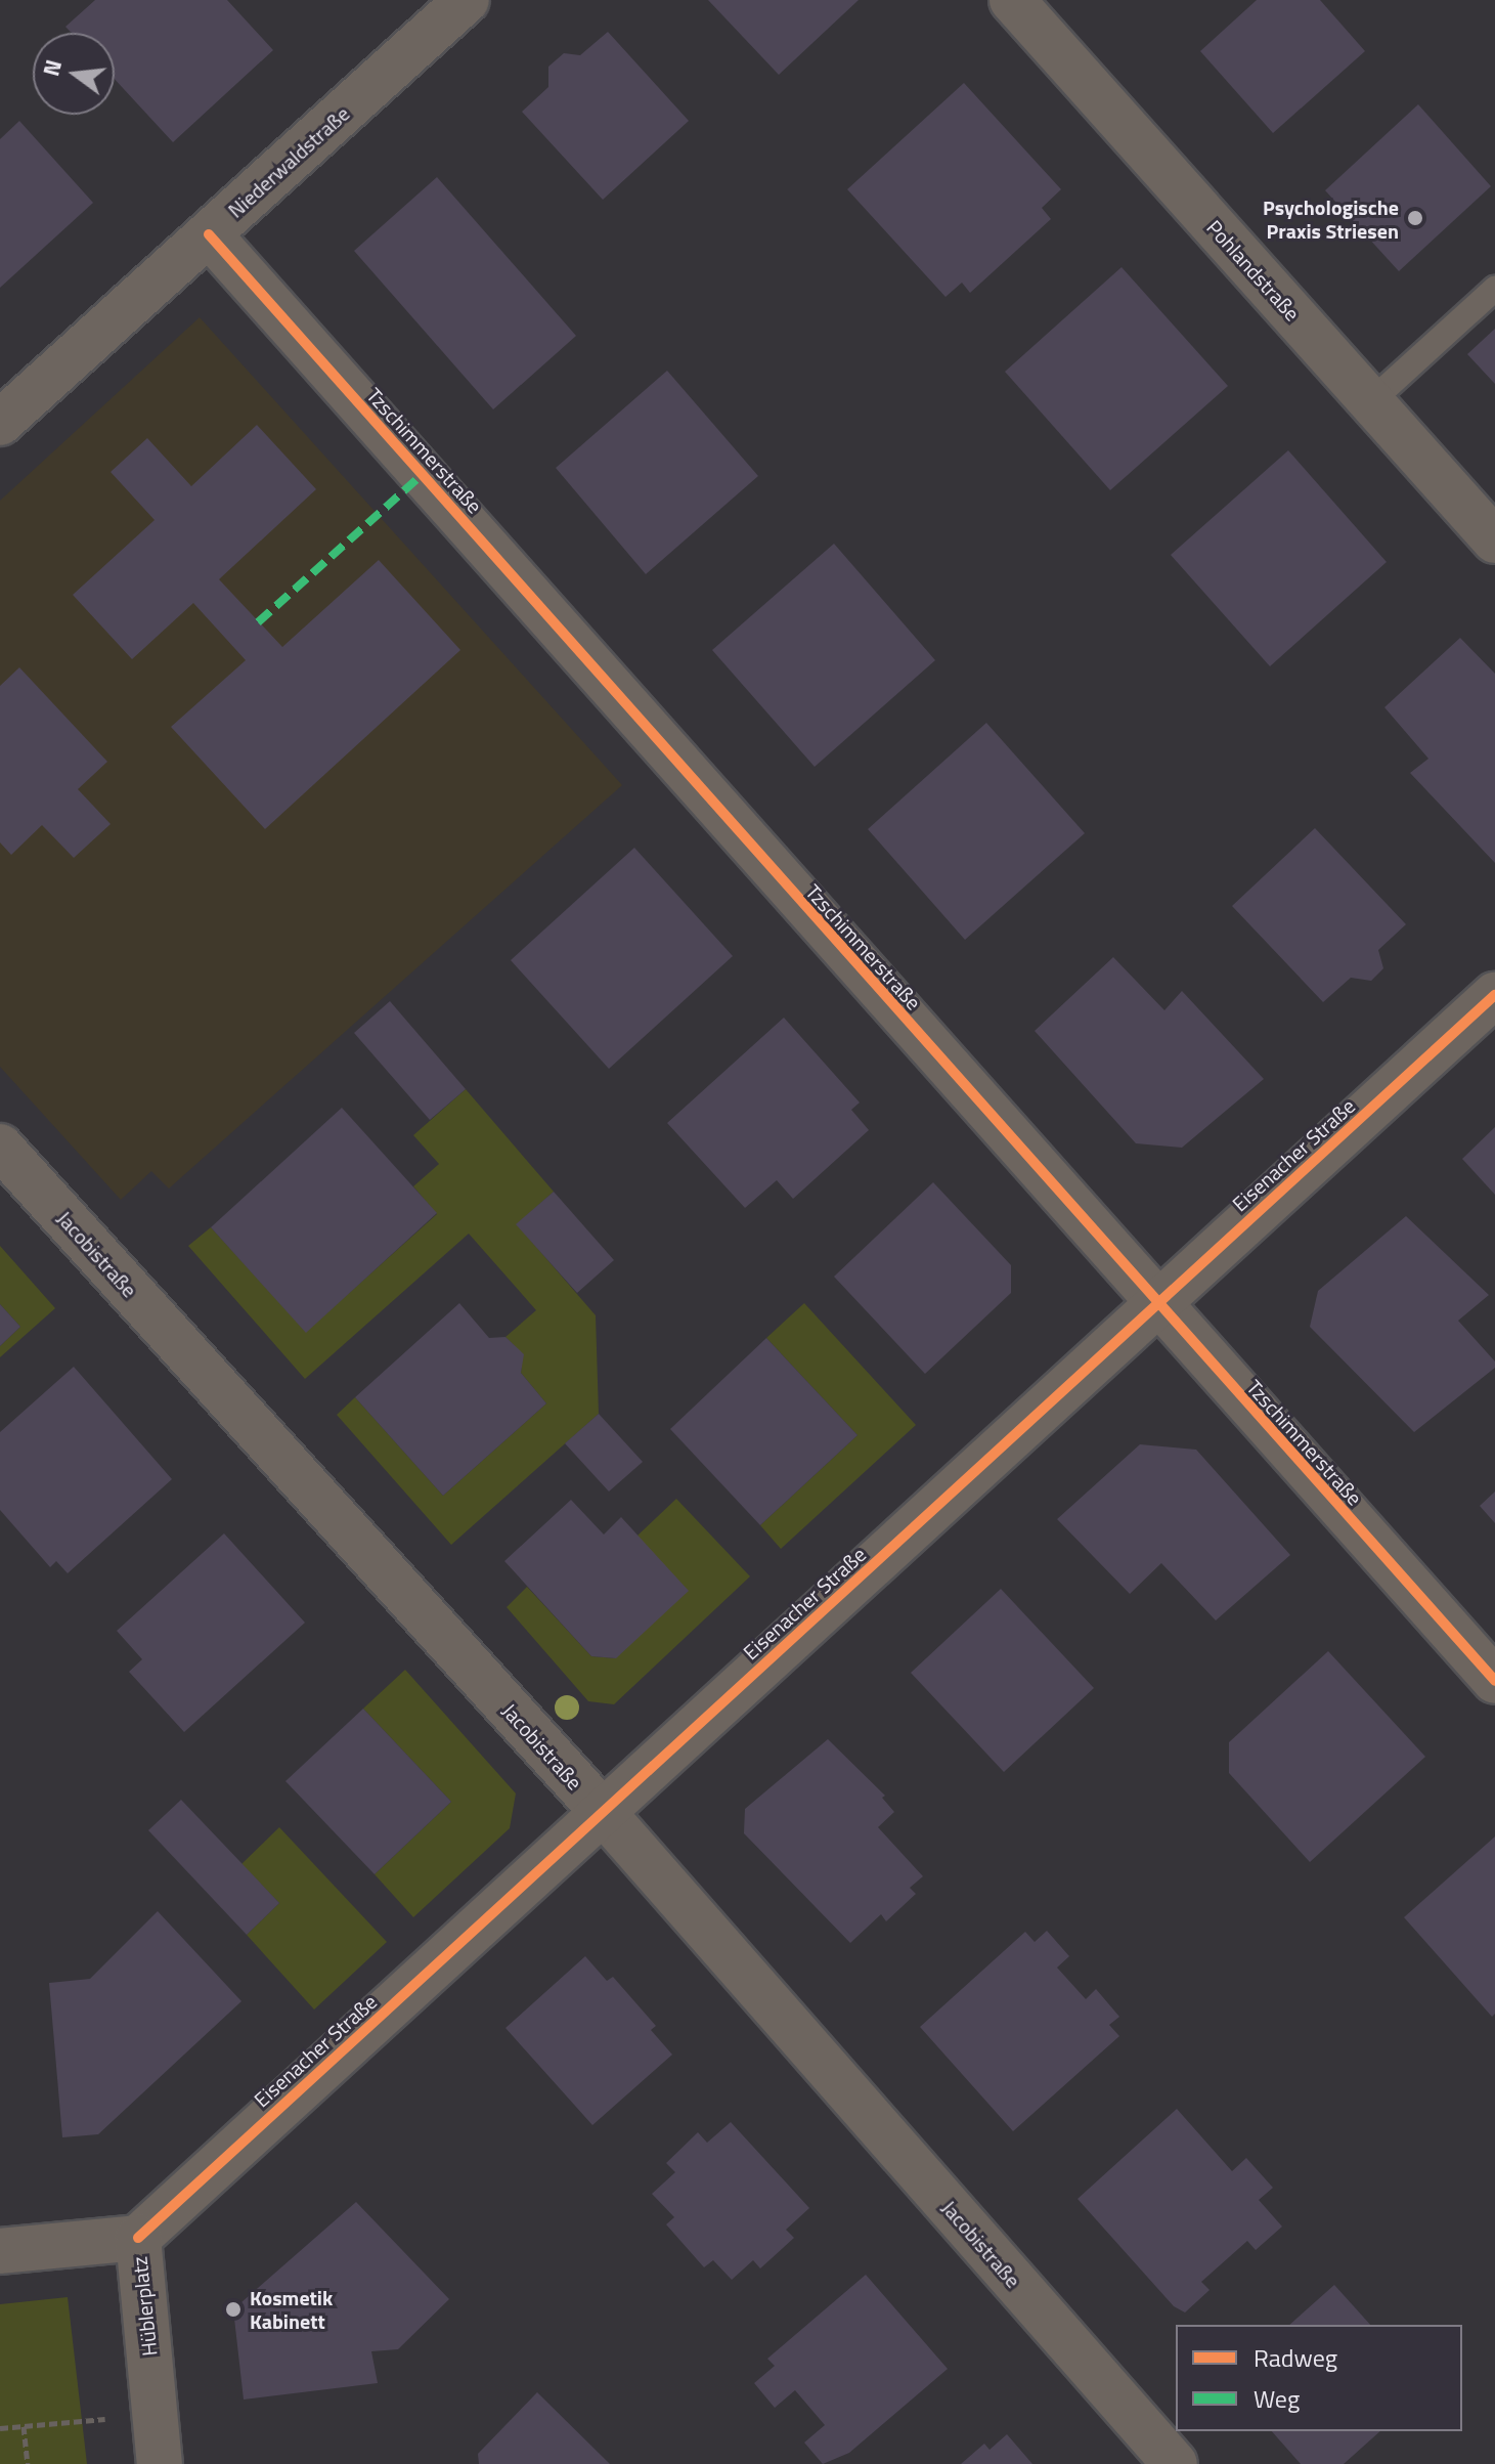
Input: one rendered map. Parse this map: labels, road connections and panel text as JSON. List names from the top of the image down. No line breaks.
{"streets":{"street":["Niederwaldstraße","Pohlandstraße","Tzschimmerstraße","Eisenacher Straße","Jacobistraße","Hüblerplatz"]},"crossings":[["Niederwaldstraße","Tzschimmerstraße"],["Tzschimmerstraße","Eisenacher Straße"],["Eisenacher Straße","Jacobistraße"],["Eisenacher Straße","Hüblerplatz"]],"places":["Psychologische Praxis Striesen","Kosmetik Kabinett"],"legend":["Radweg","Weg"],"north":"left"}
